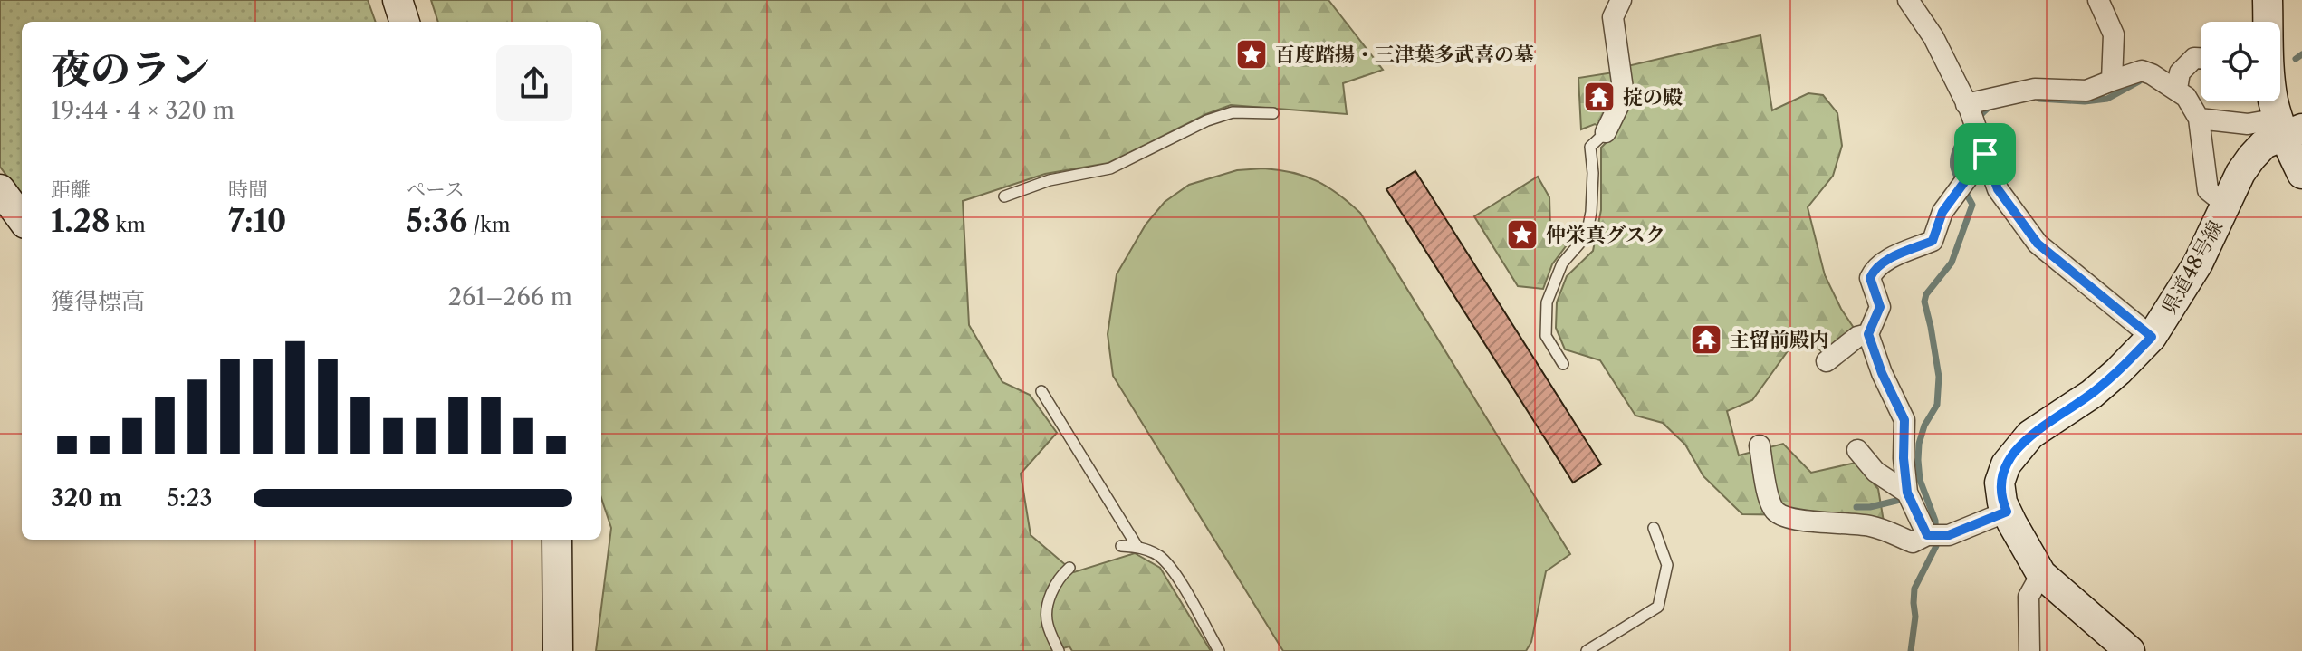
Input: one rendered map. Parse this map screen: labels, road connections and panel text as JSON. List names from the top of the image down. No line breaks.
{"streets":{"main road":["県道48号線"]},"places":{"place":["百度踏揚・三津葉多武喜の墓","仲栄真グスク"],"temple":["掟の殿","主留前殿内"]},"page":{"heading":["夜のラン","19:44 · 4 × 320 m"],"stats":[["距離","1.28 km"],["時間","7:10"],["ペース","5:36 /km"]],"chart":["獲得標高","261–266 m"],"list":[{"name":"320 m","note":"5:23"}]}}
